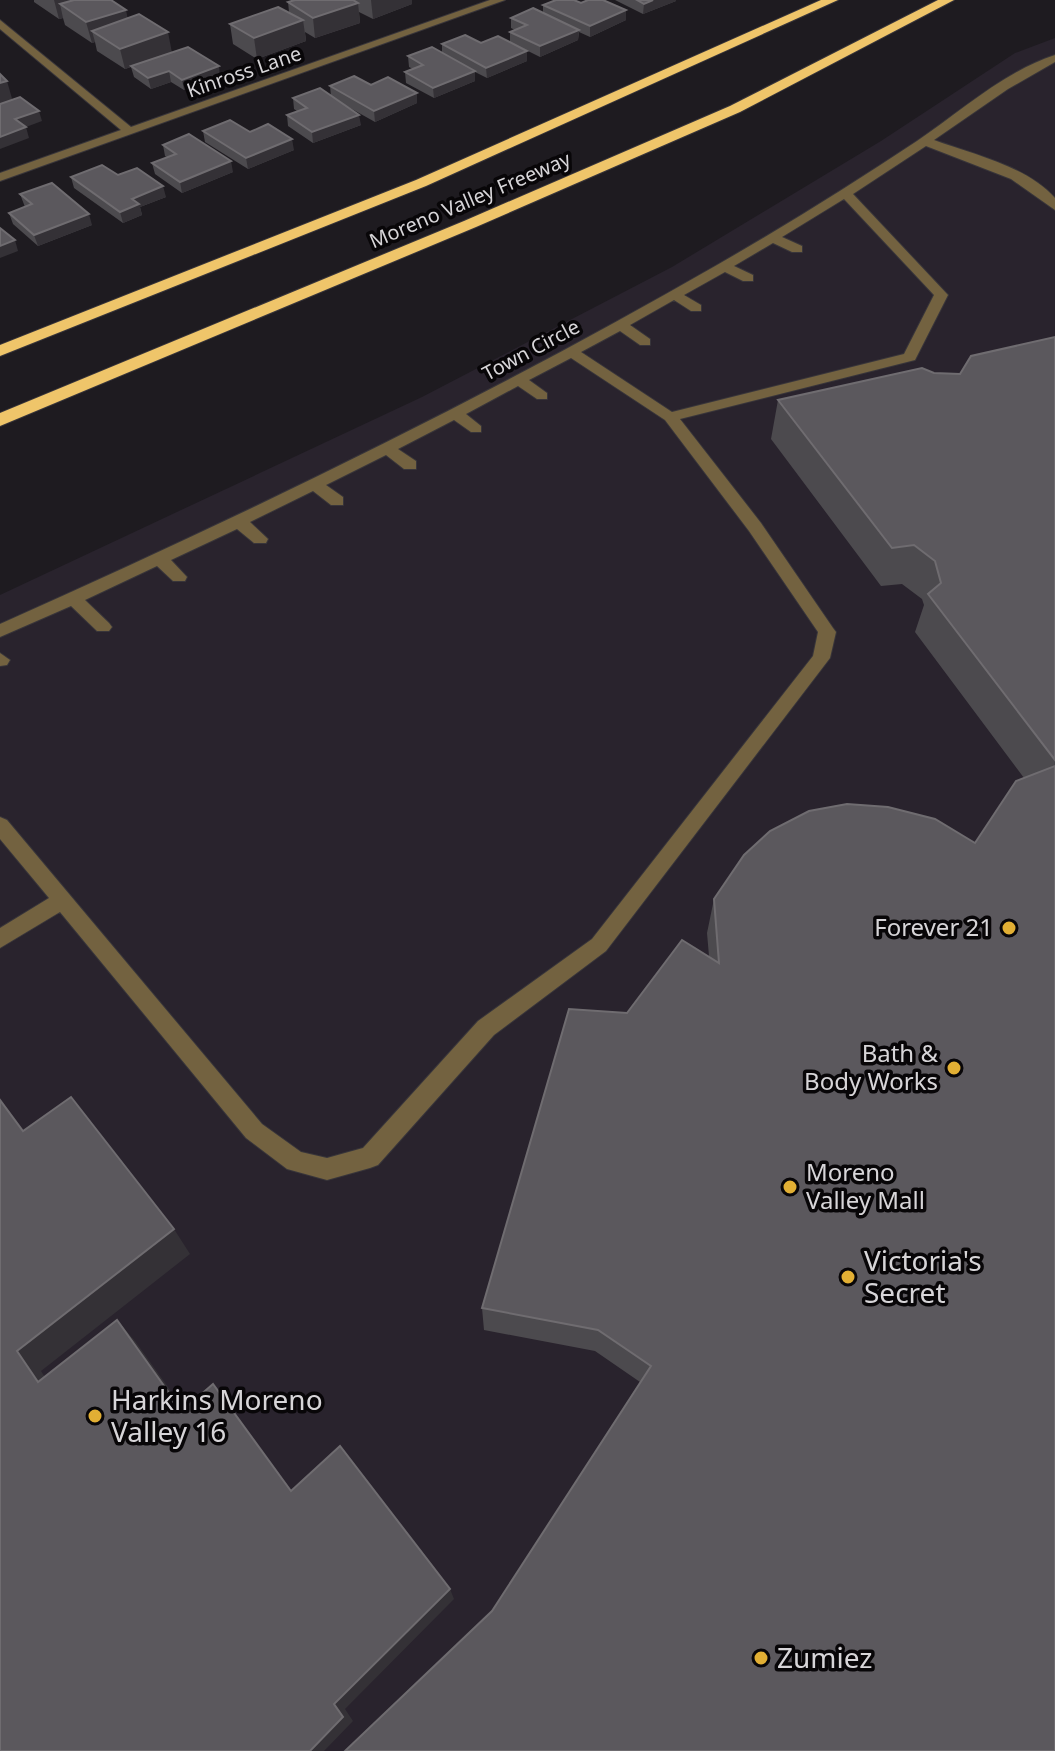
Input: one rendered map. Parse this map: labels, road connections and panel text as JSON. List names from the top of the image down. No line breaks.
{"streets":{"highway":["Moreno Valley Freeway"],"street":["Kinross Lane","Town Circle"]},"places":["Forever 21","Bath & Body Works","Moreno Valley Mall","Victoria's Secret","Harkins Moreno Valley 16","Zumiez"]}
